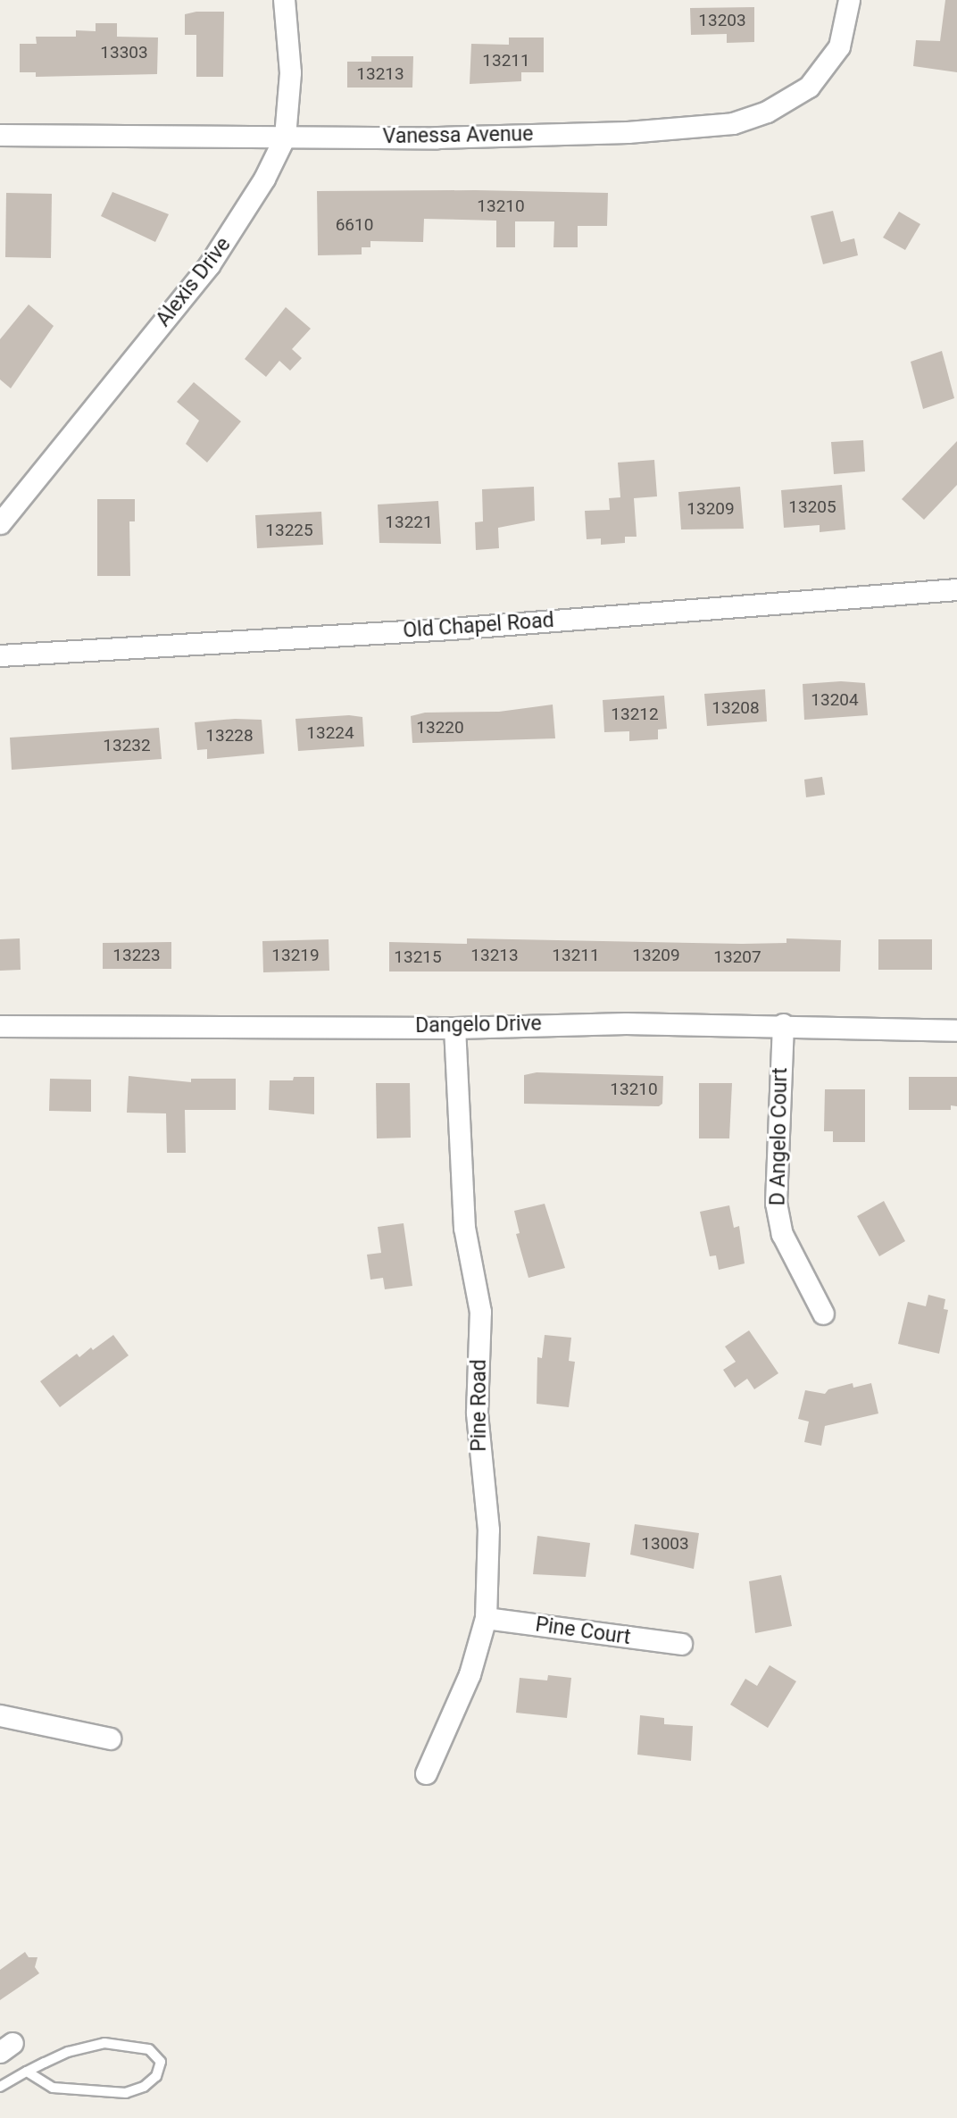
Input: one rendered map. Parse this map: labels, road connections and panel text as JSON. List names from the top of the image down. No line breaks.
{"streets":{"street":["Vanessa Avenue","Alexis Drive","Old Chapel Road","Dangelo Drive","D Angelo Court","Pine Road","Pine Court"]},"crossings":[["Vanessa Avenue","Alexis Drive"],["Dangelo Drive","D Angelo Court"],["Dangelo Drive","Pine Road"],["Pine Road","Pine Court"]],"house_numbers":["13203","13303","13211","13213","13210","6610","13205","13209","13221","13225","13204","13208","13212","13220","13224","13228","13232","13223","13219","13213","13211","13209","13215","13207","13210","13003"]}
